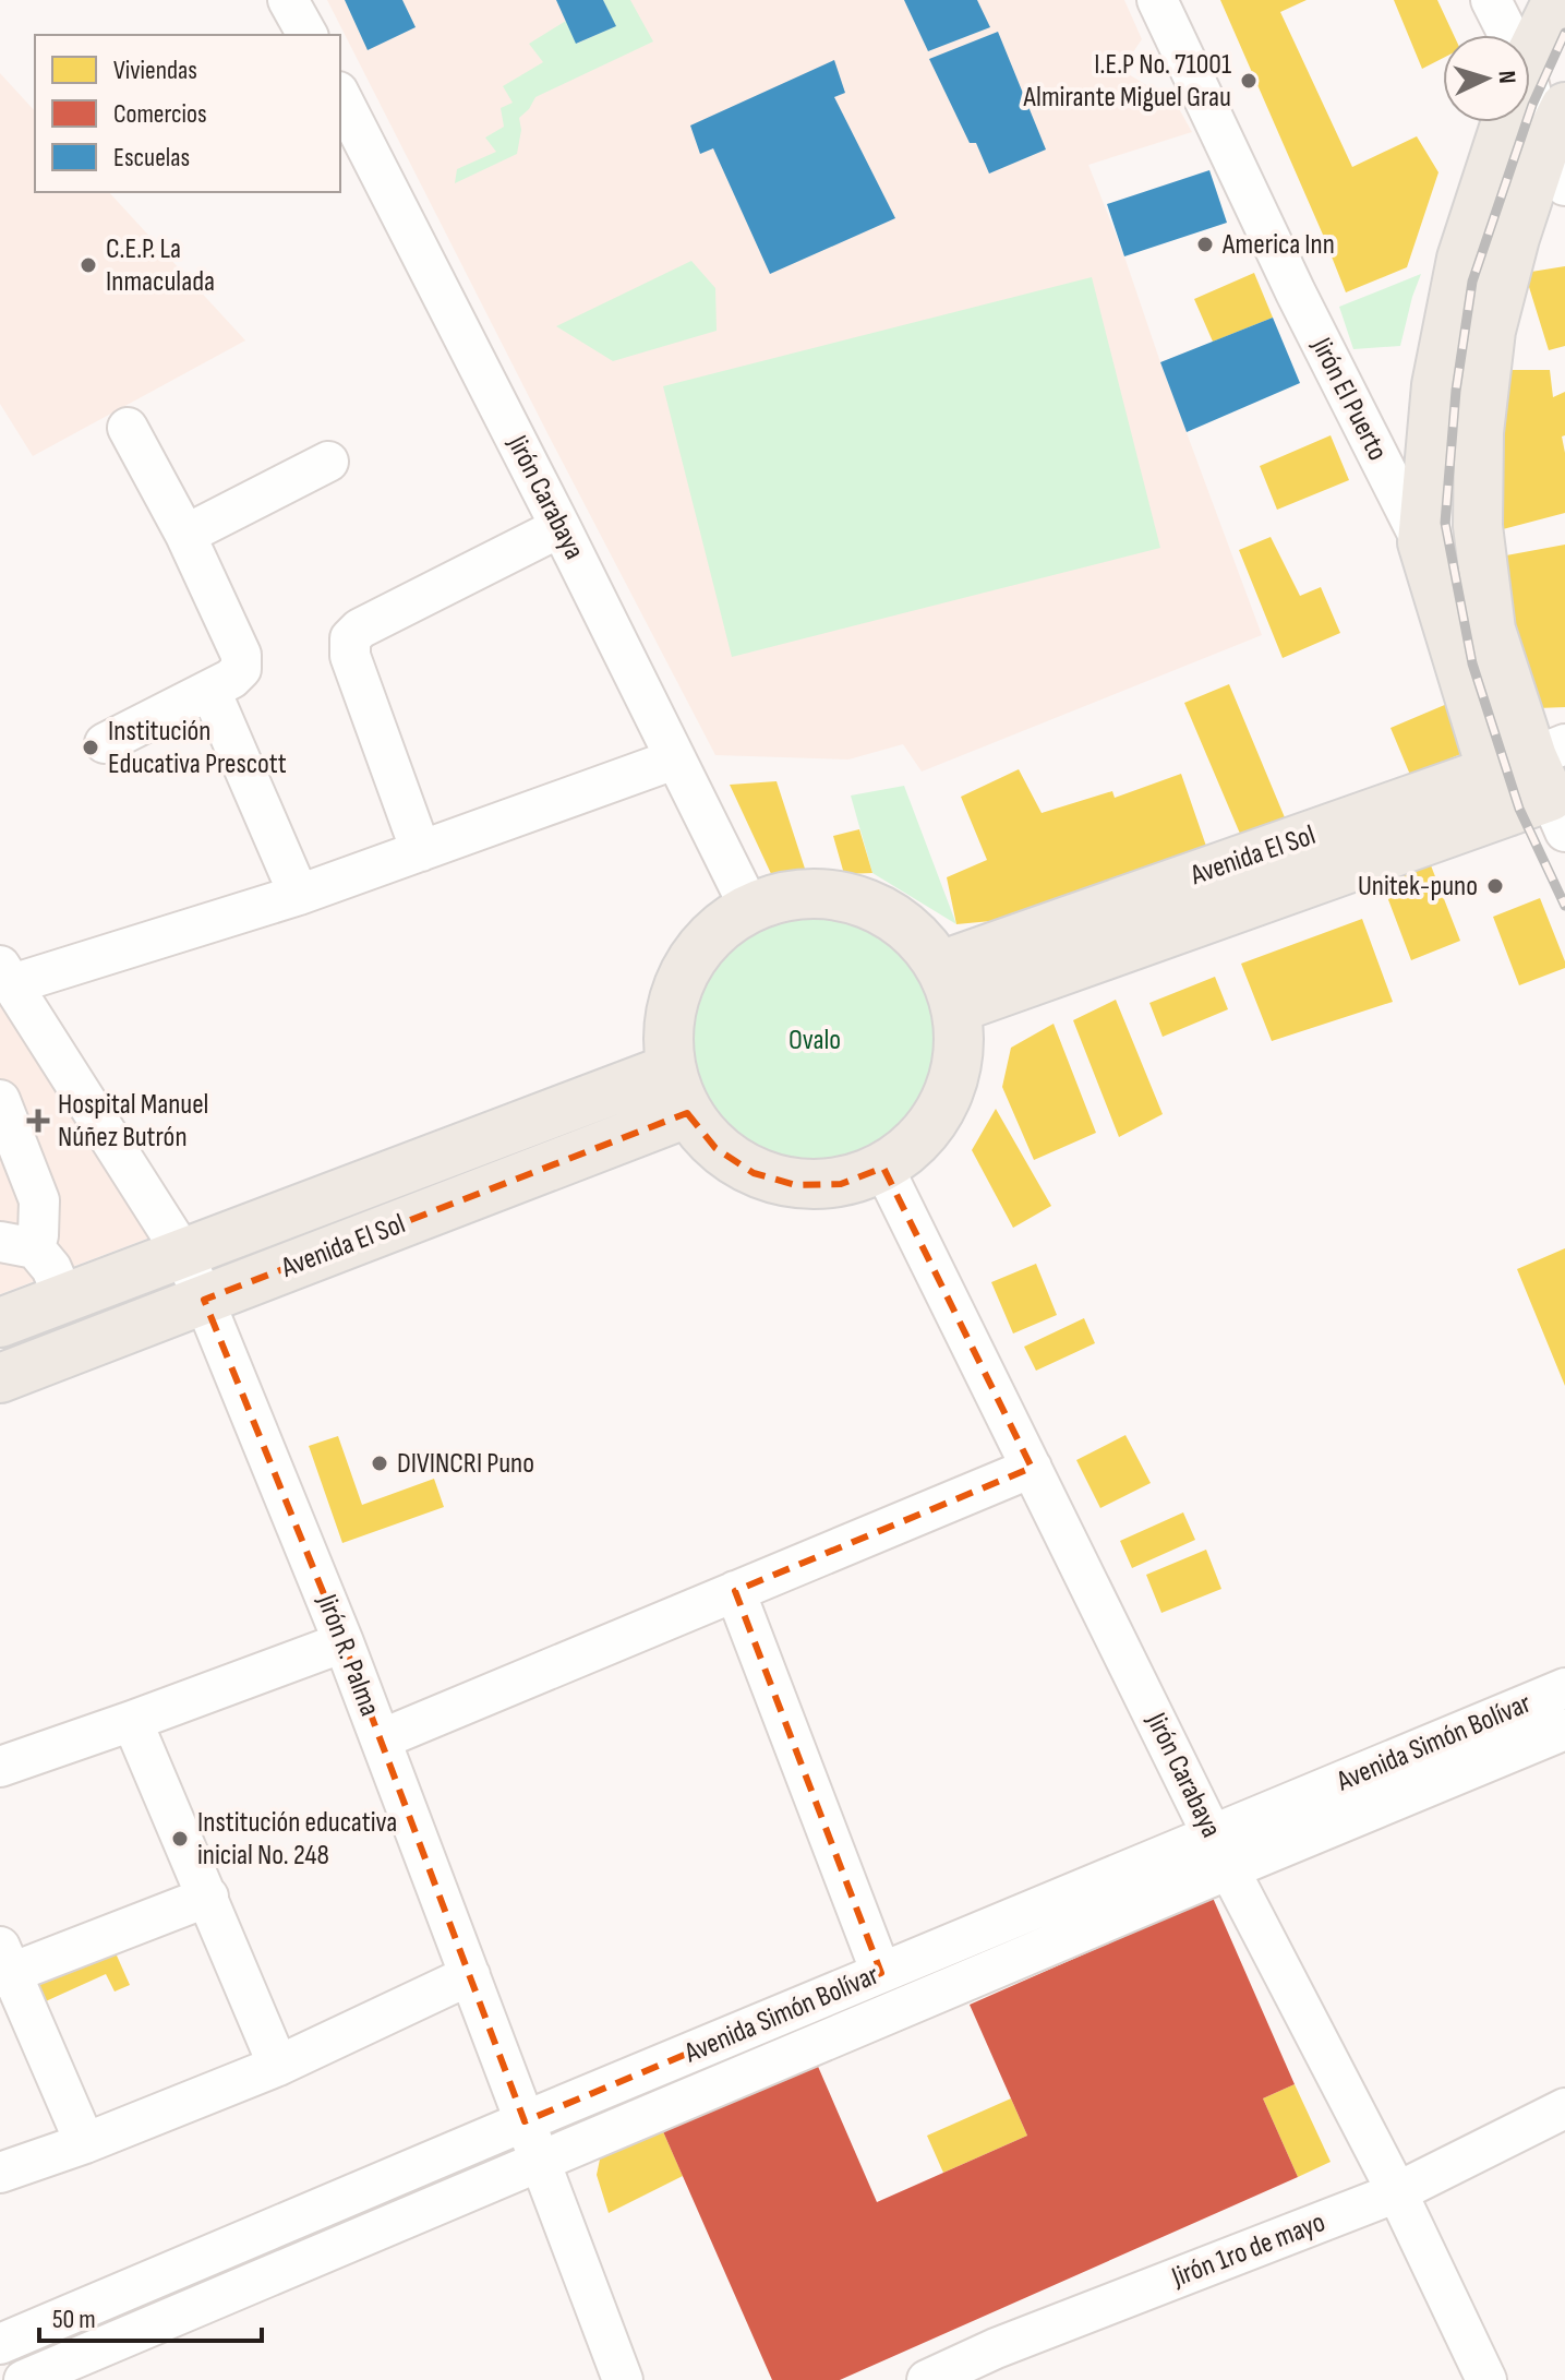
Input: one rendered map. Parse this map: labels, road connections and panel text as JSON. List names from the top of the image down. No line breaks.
{"streets":{"main road":["Jirón El Puerto","Avenida El Sol"],"street":["Jirón Carabaya","Jirón R. Palma","Avenida Simón Bolívar","Jirón 1ro de mayo"]},"crossings":[["Jirón El Puerto","Avenida El Sol"],["Jirón Carabaya","Avenida El Sol"],["Jirón Carabaya","Avenida Simón Bolívar"],["Jirón Carabaya","Jirón 1ro de mayo"],["Avenida El Sol","Jirón R. Palma"],["Jirón R. Palma","Avenida Simón Bolívar"]],"parks":["Ovalo"],"places":{"other":["I.E.P No. 71001 Almirante Miguel Grau","America Inn","C.E.P. La Inmaculada","Institución Educativa Prescott","Unitek-puno","DIVINCRI Puno","Institución educativa inicial No. 248"],"health":["Hospital Manuel Núñez Butrón"]},"legend":["Viviendas","Comercios","Escuelas"],"scale_bar":"50 m","north":"right"}
